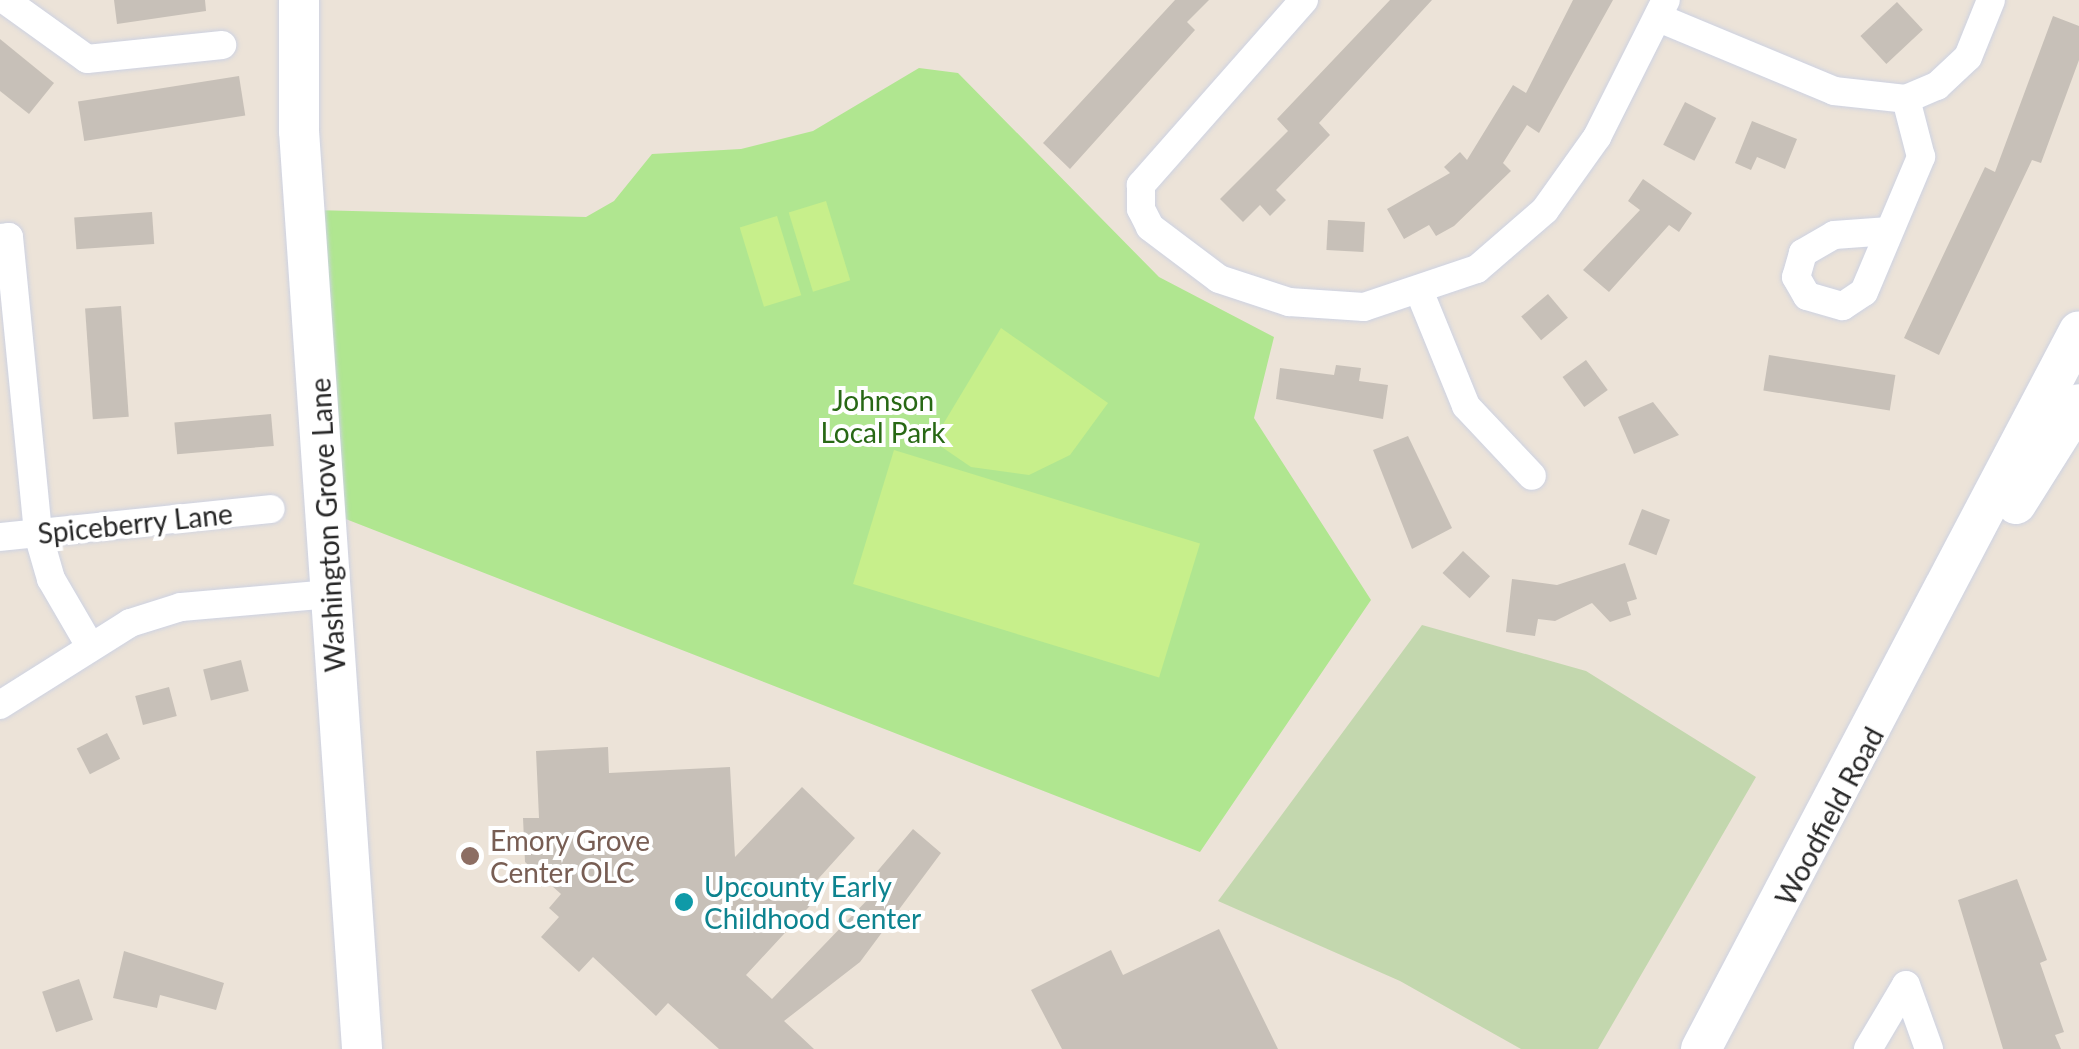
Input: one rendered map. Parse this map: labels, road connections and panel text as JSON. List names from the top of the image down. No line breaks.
{"streets":{"street":["Spiceberry Lane","Washington Grove Lane","Woodfield Road"]},"parks":["Johnson Local Park"],"places":["Emory Grove Center OLC","Upcounty Early Childhood Center"]}
